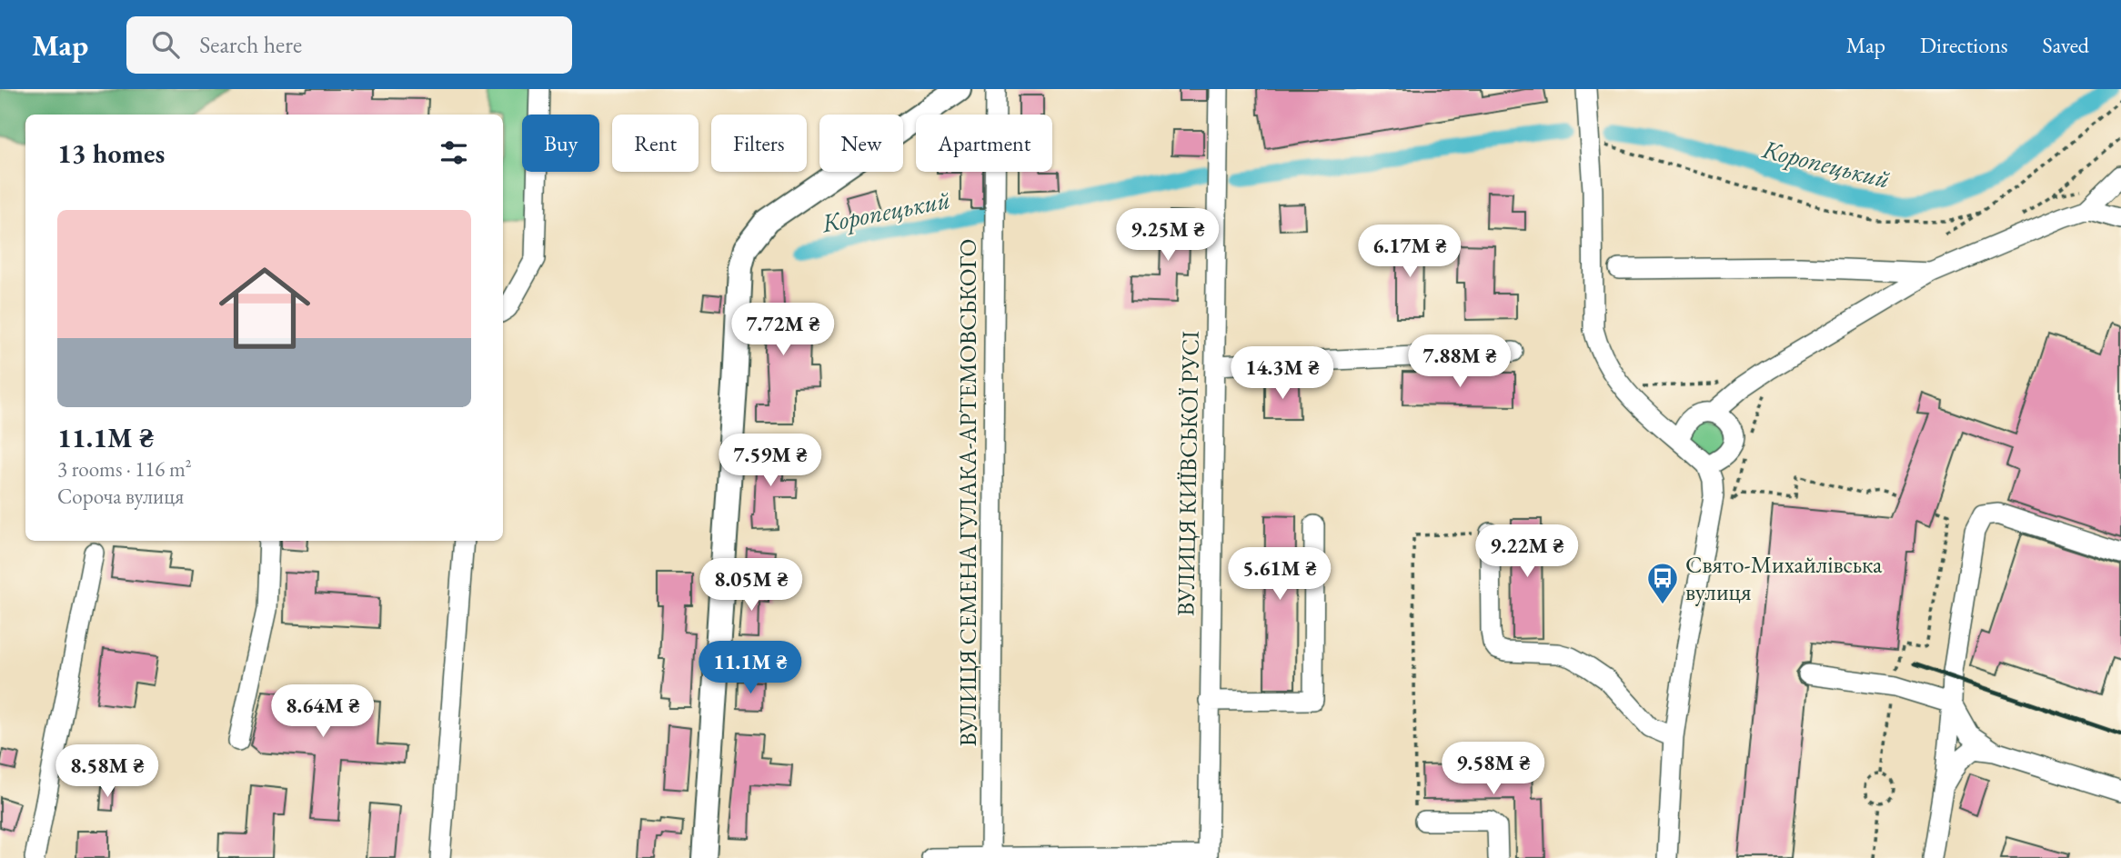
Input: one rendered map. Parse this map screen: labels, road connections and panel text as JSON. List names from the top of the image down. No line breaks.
{"streets":{"street":["ВУЛИЦЯ КИЇВСЬКОЇ РУСІ","ВУЛИЦЯ СЕМЕНА ГУЛАКА-АРТЕМОВСЬКОГО"]},"water":["Коропецький"],"places":{"bus stop":["Свято-Михайлівська вулиця"]},"page":{"header":"Map","search":"Search here","nav":["Map","Directions","Saved"],"chip":["Buy","Rent","Filters","New","Apartment"],"heading":"13 homes","list":[{"name":"11.1M ₴","note":"3 rooms · 116 m² · Сороча вулиця"}],"price":["9.25M ₴","6.17M ₴","7.72M ₴","7.88M ₴","14.3M ₴","7.59M ₴","9.22M ₴","5.61M ₴","8.05M ₴","11.1M ₴","8.64M ₴","9.58M ₴","8.58M ₴"]}}
